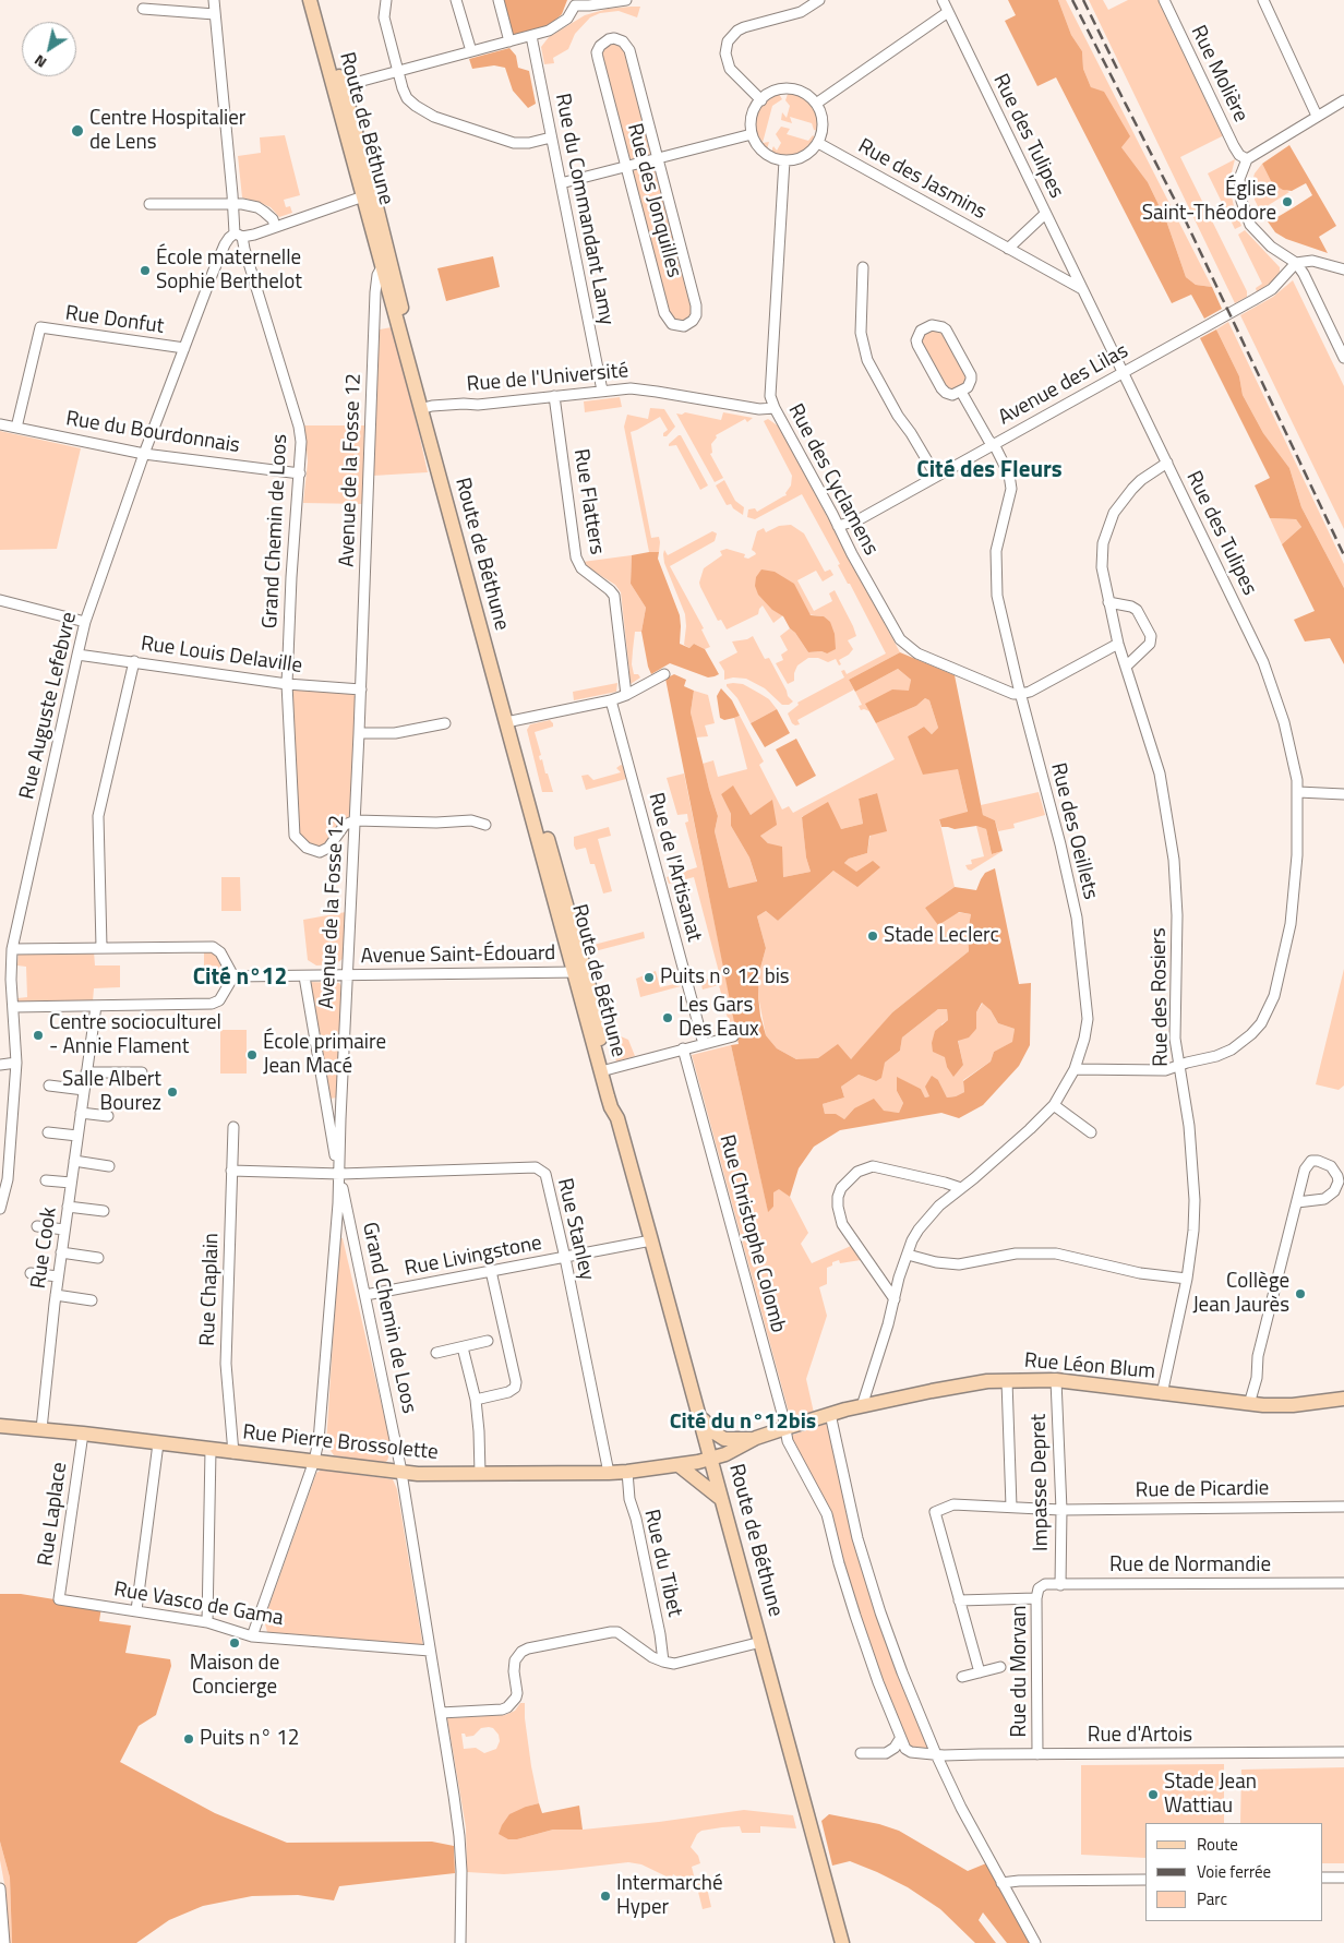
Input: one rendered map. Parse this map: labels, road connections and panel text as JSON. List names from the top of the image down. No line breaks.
{"streets":{"main road":["Route de Béthune","Rue Léon Blum","Rue Pierre Brossolette"],"street":["Rue Molière","Rue des Tulipes","Rue des Jasmins","Rue des Jonquilles","Rue du Commandant Lamy","Rue Donfut","Rue de l'Université","Avenue des Lilas","Rue du Bourdonnais","Avenue de la Fosse 12","Rue des Cyclamens","Rue Flatters","Grand Chemin de Loos","Rue Louis Delaville","Rue Auguste Lefebvre","Rue des Oeillets","Rue de l'Artisanat","Avenue Saint-Édouard","Rue des Rosiers","Rue Stanley","Rue Christophe Colomb","Rue Cook","Rue Livingstone","Rue Chaplain","Impasse Depret","Rue de Picardie","Rue Laplace","Rue du Tibet","Rue de Normandie","Rue Vasco de Gama","Rue du Morvan","Rue d'Artois"]},"crossings":[["Route de Béthune","Rue de l'Université"],["Route de Béthune","Avenue de la Fosse 12"],["Route de Béthune","Avenue Saint-Édouard"],["Route de Béthune","Rue Livingstone"],["Route de Béthune","Rue Léon Blum"],["Route de Béthune","Rue Pierre Brossolette"],["Rue des Tulipes","Rue des Jasmins"],["Rue des Tulipes","Avenue des Lilas"],["Rue des Tulipes","Rue des Oeillets"],["Rue des Tulipes","Rue des Rosiers"],["Rue des Jasmins","Rue des Cyclamens"],["Rue du Commandant Lamy","Rue de l'Université"],["Rue Donfut","Rue du Bourdonnais"],["Rue Donfut","Rue Auguste Lefebvre"],["Rue de l'Université","Rue des Cyclamens"],["Rue de l'Université","Rue Flatters"],["Avenue des Lilas","Rue des Cyclamens"],["Avenue des Lilas","Rue des Oeillets"],["Rue du Bourdonnais","Grand Chemin de Loos"],["Rue du Bourdonnais","Rue Auguste Lefebvre"],["Avenue de la Fosse 12","Grand Chemin de Loos"],["Avenue de la Fosse 12","Rue Louis Delaville"],["Avenue de la Fosse 12","Avenue Saint-Édouard"],["Avenue de la Fosse 12","Rue Stanley"],["Avenue de la Fosse 12","Rue Pierre Brossolette"],["Avenue de la Fosse 12","Rue Vasco de Gama"],["Rue des Cyclamens","Rue des Oeillets"],["Grand Chemin de Loos","Rue Louis Delaville"],["Grand Chemin de Loos","Rue Auguste Lefebvre"],["Grand Chemin de Loos","Avenue Saint-Édouard"],["Grand Chemin de Loos","Rue Stanley"],["Grand Chemin de Loos","Rue Livingstone"],["Grand Chemin de Loos","Rue Pierre Brossolette"],["Grand Chemin de Loos","Rue Vasco de Gama"],["Rue Louis Delaville","Rue Auguste Lefebvre"],["Rue des Oeillets","Rue Léon Blum"],["Rue des Rosiers","Rue Léon Blum"],["Rue Stanley","Rue Livingstone"],["Rue Stanley","Rue Chaplain"],["Rue Stanley","Rue Pierre Brossolette"],["Rue Christophe Colomb","Rue Léon Blum"],["Rue Christophe Colomb","Rue d'Artois"],["Rue Cook","Rue Pierre Brossolette"],["Rue Chaplain","Rue Pierre Brossolette"],["Rue Léon Blum","Rue Pierre Brossolette"],["Rue Léon Blum","Impasse Depret"],["Rue Pierre Brossolette","Rue Laplace"],["Rue Pierre Brossolette","Rue du Tibet"],["Impasse Depret","Rue de Picardie"],["Impasse Depret","Rue de Normandie"],["Rue de Picardie","Rue de Normandie"],["Rue Laplace","Rue Vasco de Gama"],["Rue de Normandie","Rue du Morvan"],["Rue du Morvan","Rue d'Artois"]],"districts":["Cité des Fleurs","Cité n°12","Cité du n°12bis"],"places":["Centre Hospitalier de Lens","Église Saint-Théodore","École maternelle Sophie Berthelot","Stade Leclerc","Puits n° 12 bis","Les Gars Des Eaux","Centre socioculturel - Annie Flament","École primaire Jean Macé","Salle Albert Bourez","Collège Jean Jaurès","Maison de Concierge","Puits n° 12","Stade Jean Wattiau","Intermarché Hyper"],"legend":["Route","Voie ferrée","Parc"],"north":"bottom left"}
